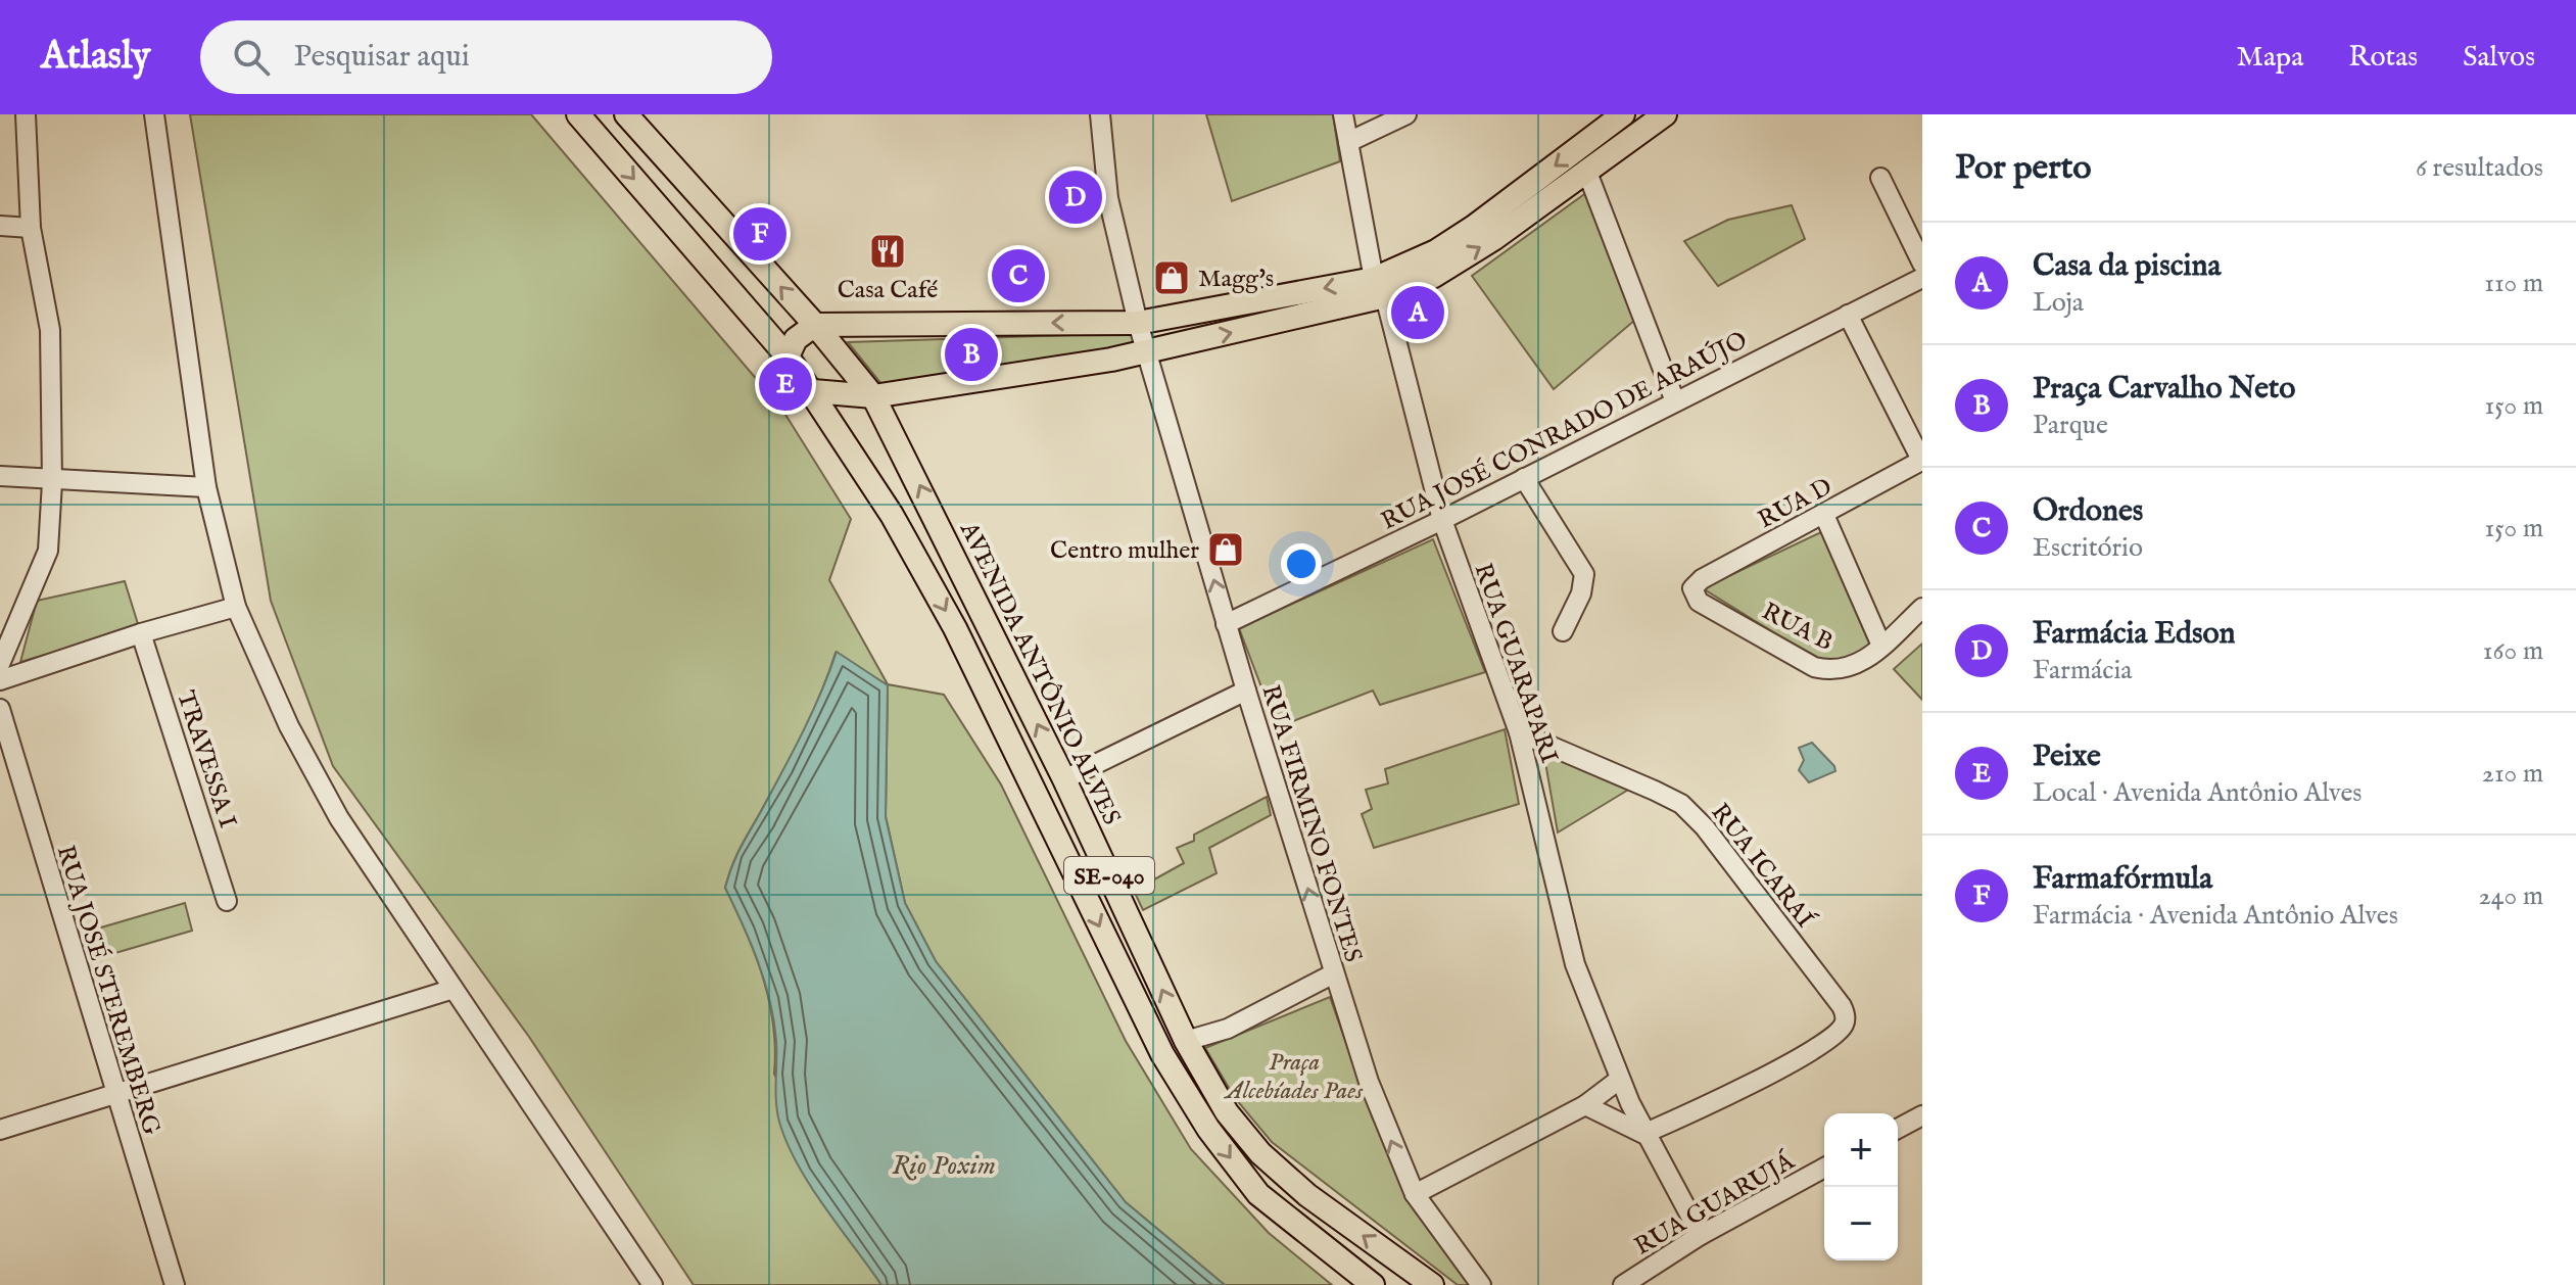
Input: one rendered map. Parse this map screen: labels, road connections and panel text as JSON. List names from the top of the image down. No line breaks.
{"streets":{"main road":["AVENIDA ANTÔNIO ALVES","SE-040"],"street":["RUA JOSÉ CONRADO DE ARAÚJO","RUA D","RUA B","RUA GUARAPARI","TRAVESSA I","RUA FIRMINO FONTES","RUA ICARAÍ","RUA JOSÉ STEREMBERG","RUA GUARUJÁ"]},"crossings":[["RUA JOSÉ CONRADO DE ARAÚJO","RUA GUARAPARI"],["RUA JOSÉ CONRADO DE ARAÚJO","RUA FIRMINO FONTES"],["RUA D","RUA B"],["RUA GUARAPARI","RUA ICARAÍ"],["RUA GUARAPARI","RUA GUARUJÁ"]],"one_way":["RUA FIRMINO FONTES"],"water":["Rio Poxim"],"parks":["Praça Alcebíades Paes"],"places":{"restaurant":["Casa Café"],"shop":["Magg's","Centro mulher"]},"page":{"header":"Atlasly","search":"Pesquisar aqui","nav":["Mapa","Rotas","Salvos"],"heading":["Por perto","6 resultados"],"pins":["D","F","C","A","B","E"],"list":[{"mark":"A","name":"Casa da piscina","note":"Loja","value":"110 m"},{"mark":"B","name":"Praça Carvalho Neto","note":"Parque","value":"150 m"},{"mark":"C","name":"Ordones","note":"Escritório","value":"150 m"},{"mark":"D","name":"Farmácia Edson","note":"Farmácia","value":"160 m"},{"mark":"E","name":"Peixe","note":"Local · Avenida Antônio Alves","value":"210 m"},{"mark":"F","name":"Farmafórmula","note":"Farmácia · Avenida Antônio Alves","value":"240 m"}],"map_buttons":["+","−"]}}
